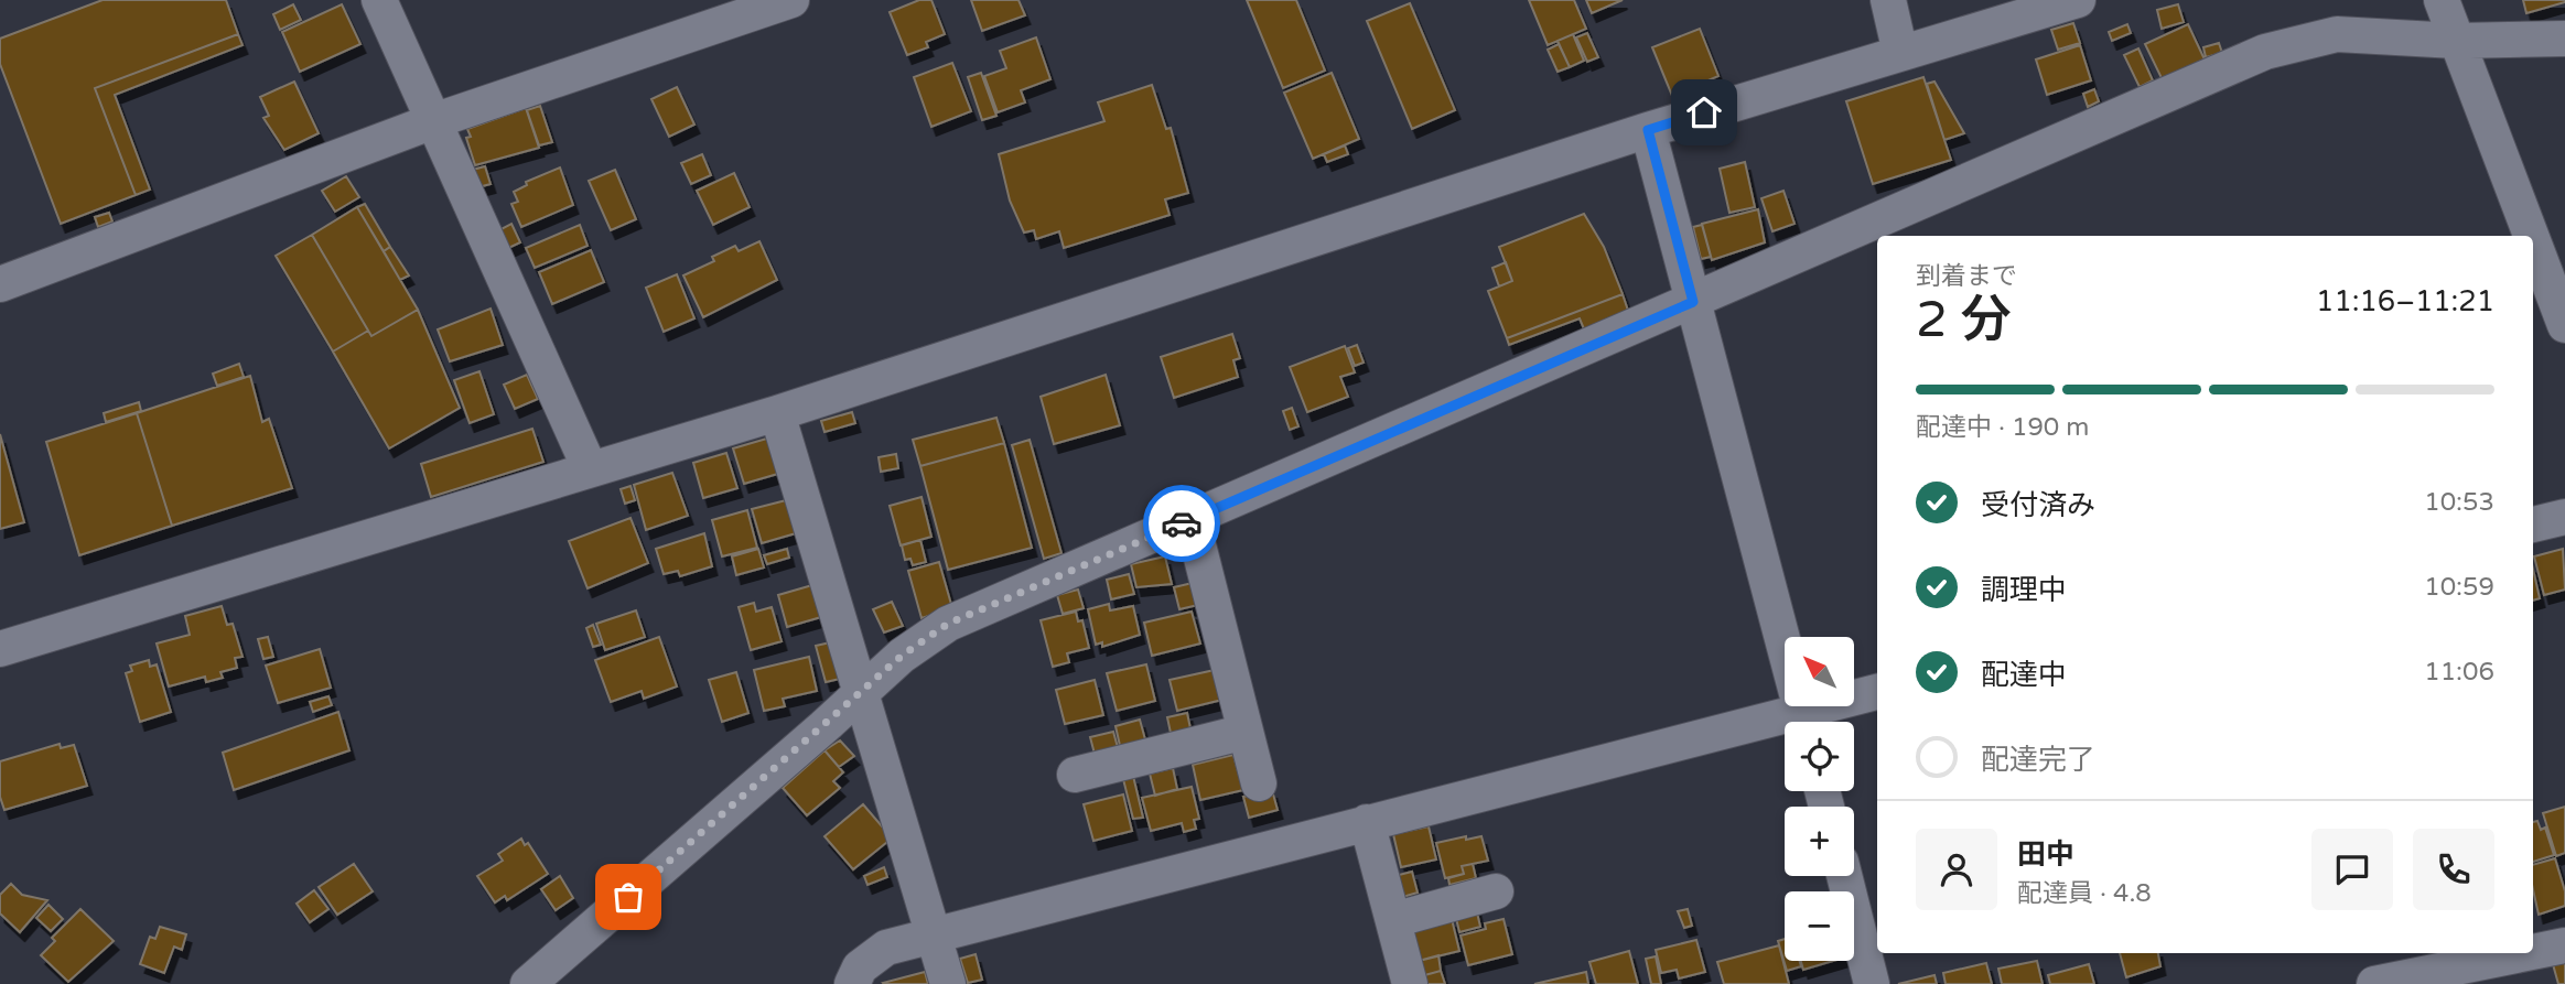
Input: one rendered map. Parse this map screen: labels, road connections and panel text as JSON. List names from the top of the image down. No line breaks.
{"north":"top left","page":{"heading":["2 分","到着まで","11:16–11:21"],"panel":["田中","配達員 · 4.8"],"bar":"配達中 · 190 m","list":[["受付済み","10:53"],["調理中","10:59"],["配達中","11:06"],"配達完了"],"map_buttons":["+","−"]}}
